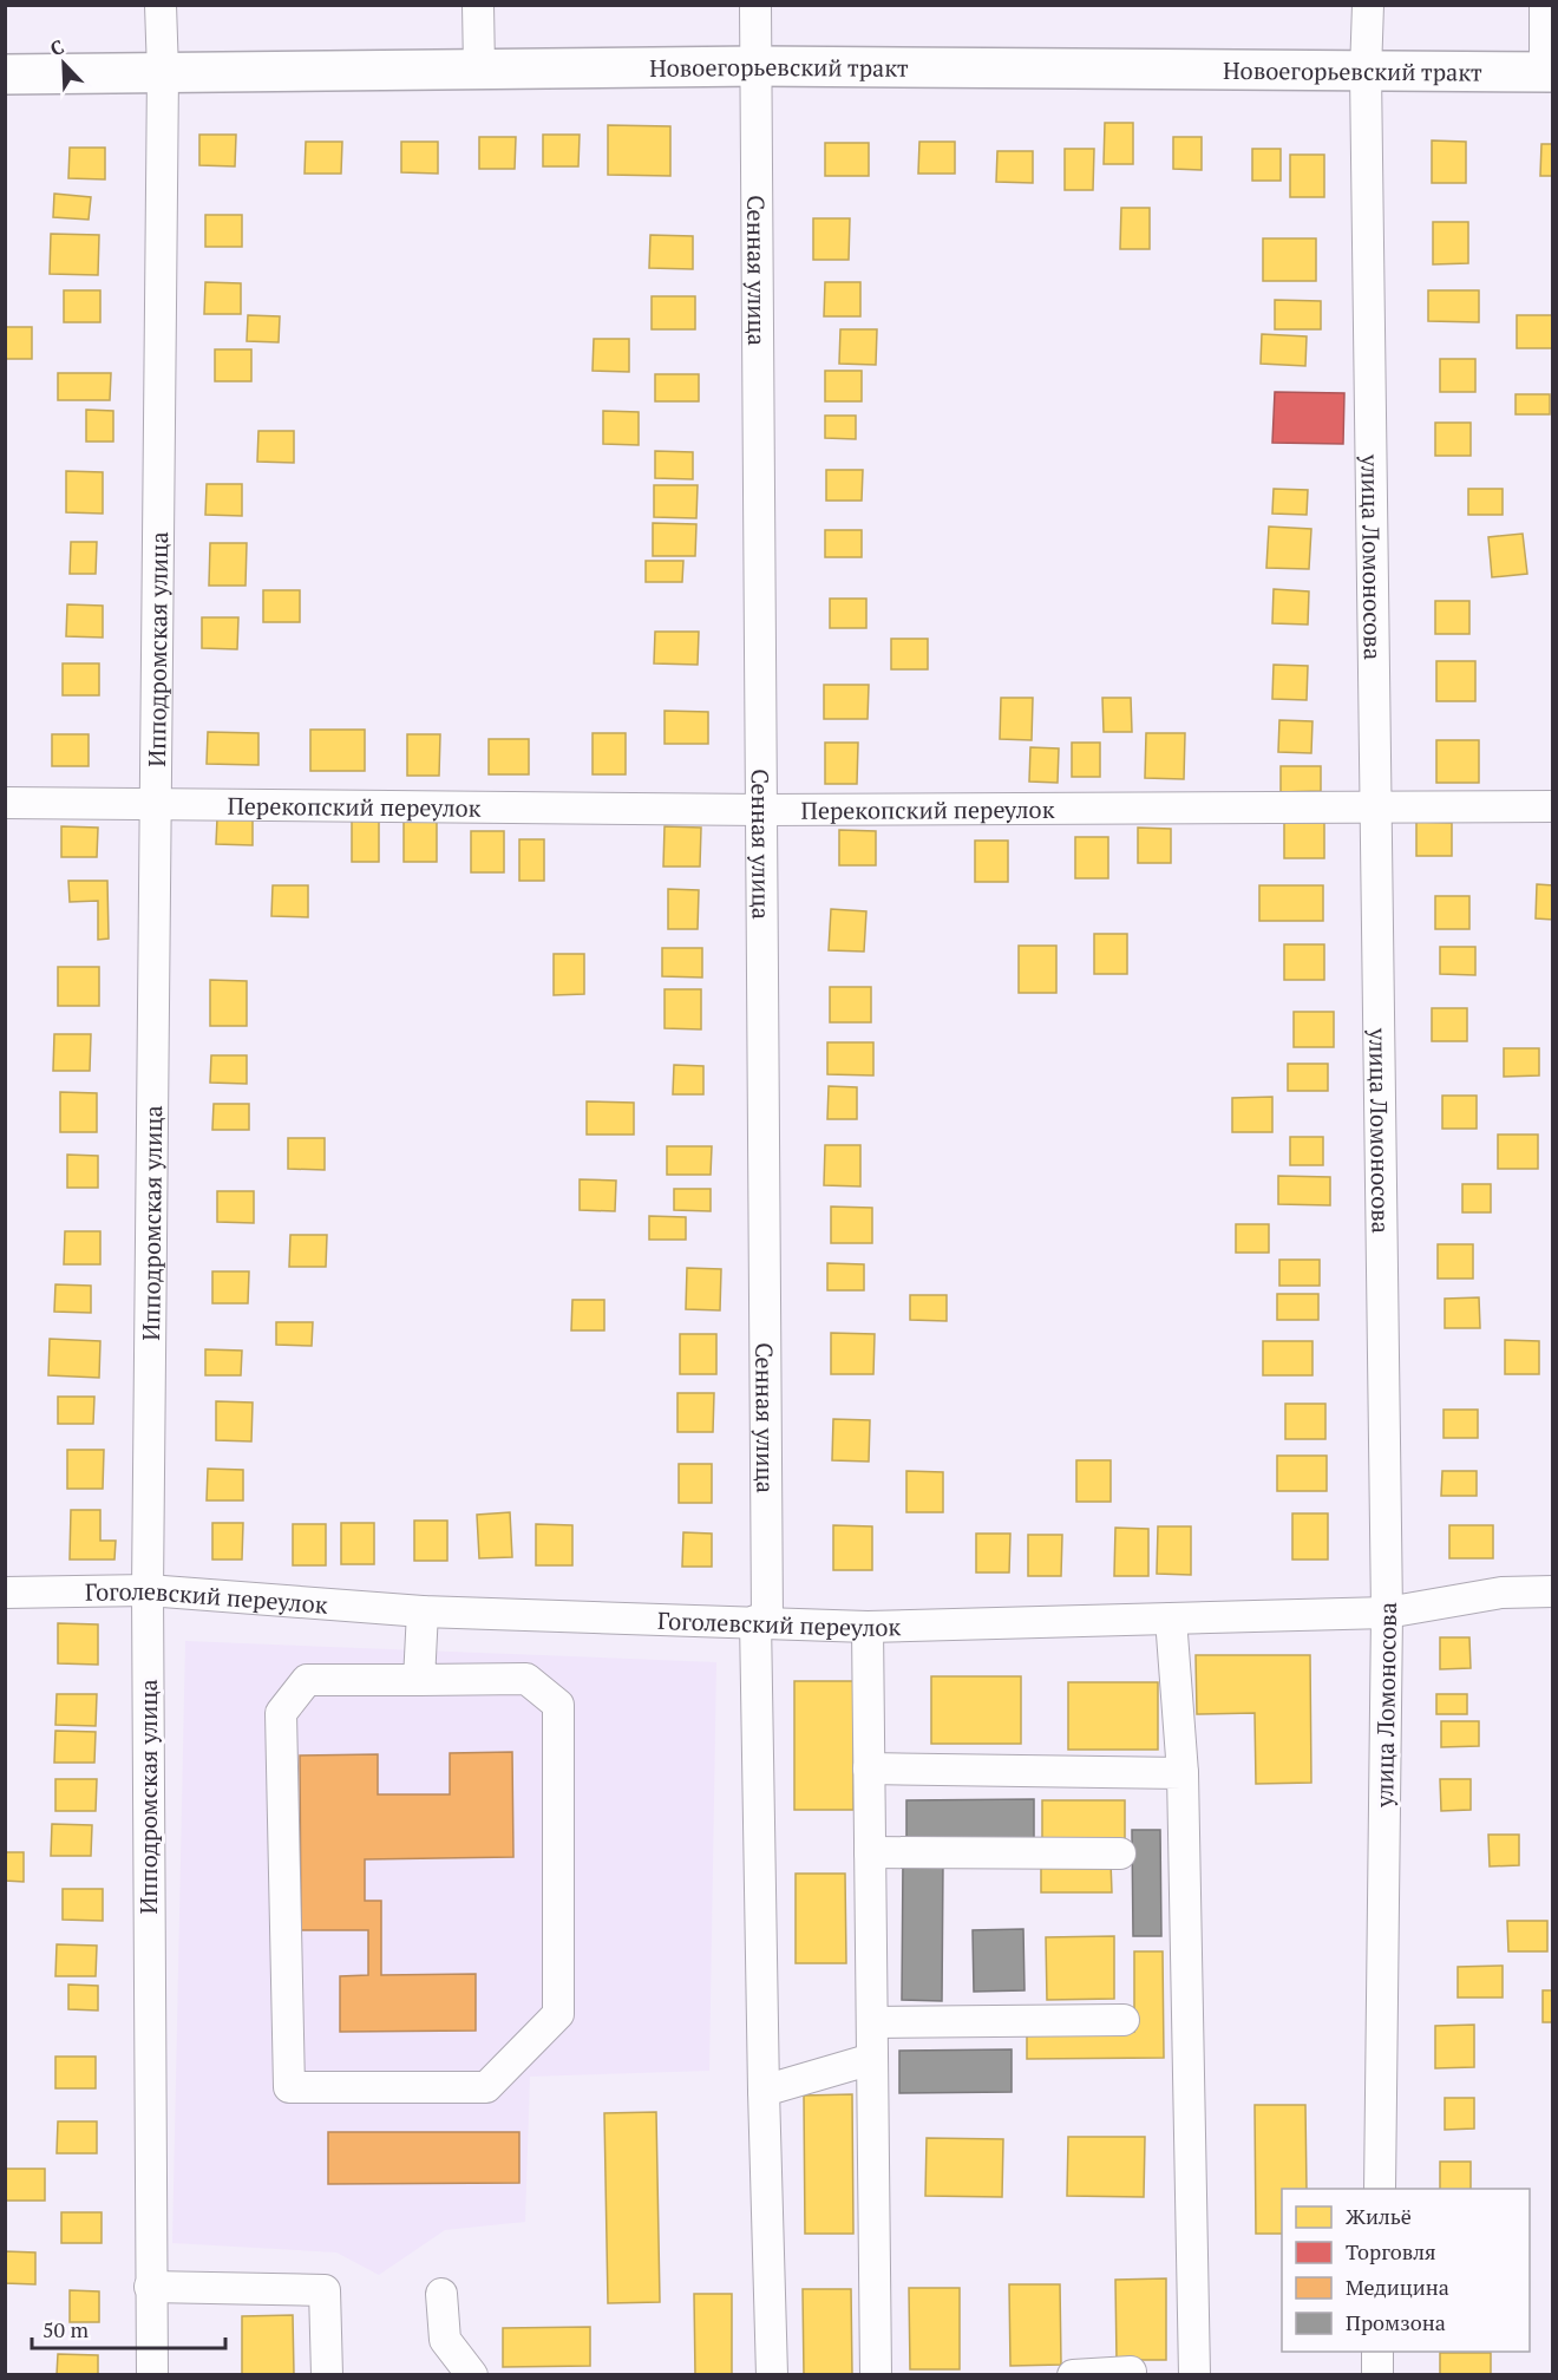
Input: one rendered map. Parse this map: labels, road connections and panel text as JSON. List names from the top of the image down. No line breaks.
{"streets":{"main road":["Новоегорьевский тракт"],"street":["Сенная улица","улица Ломоносова","Ипподромская улица","Перекопский переулок","Гоголевский переулок"]},"crossings":[["Новоегорьевский тракт","Сенная улица"],["Новоегорьевский тракт","улица Ломоносова"],["Новоегорьевский тракт","Ипподромская улица"],["Сенная улица","Перекопский переулок"],["Сенная улица","Гоголевский переулок"],["улица Ломоносова","Перекопский переулок"],["улица Ломоносова","Гоголевский переулок"],["Ипподромская улица","Перекопский переулок"],["Ипподромская улица","Гоголевский переулок"]],"legend":["Жильё","Торговля","Медицина","Промзона"],"scale_bar":"50 m","north":"top left"}
